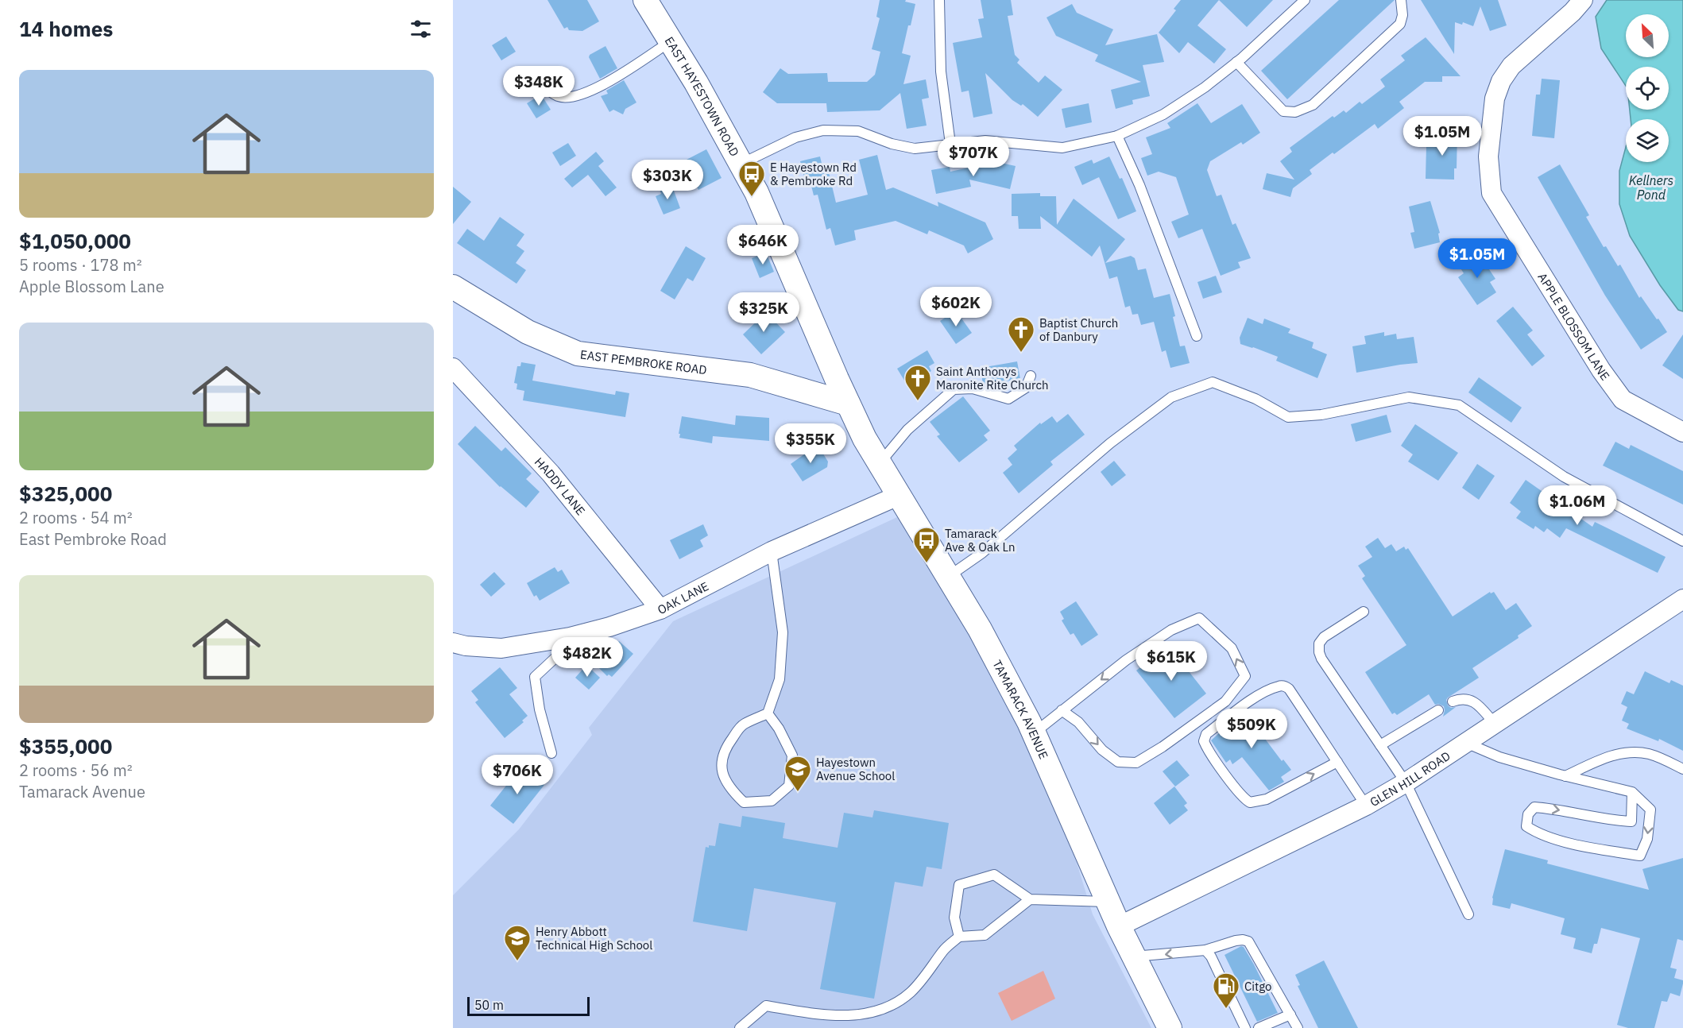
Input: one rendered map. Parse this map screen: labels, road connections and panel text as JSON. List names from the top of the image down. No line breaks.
{"streets":{"street":["EAST HAYESTOWN ROAD","APPLE BLOSSOM LANE","EAST PEMBROKE ROAD","HADDY LANE","OAK LANE","TAMARACK AVENUE","GLEN HILL ROAD"]},"crossings":[["EAST HAYESTOWN ROAD","EAST PEMBROKE ROAD"],["EAST HAYESTOWN ROAD","TAMARACK AVENUE"],["EAST PEMBROKE ROAD","TAMARACK AVENUE"],["HADDY LANE","OAK LANE"],["OAK LANE","TAMARACK AVENUE"],["TAMARACK AVENUE","GLEN HILL ROAD"]],"water":["Kellners Pond"],"places":{"bus stop":["E Hayestown Rd & Pembroke Rd","Tamarack Ave & Oak Ln"],"church":["Baptist Church of Danbury","Saint Anthonys Maronite Rite Church"],"school or university":["Hayestown Avenue School","Henry Abbott Technical High School"],"fuel station":["Citgo"]},"scale_bar":"50 m","north":"top left","page":{"heading":"14 homes","list":[{"name":"$1,050,000","note":"5 rooms · 178 m² · Apple Blossom Lane"},{"name":"$325,000","note":"2 rooms · 54 m² · East Pembroke Road"},{"name":"$355,000","note":"2 rooms · 56 m² · Tamarack Avenue"}],"price":["$348K","$1.05M","$707K","$303K","$646K","$1.05M","$602K","$325K","$355K","$1.06M","$482K","$615K","$509K","$706K"],"scale":"50 m"}}
